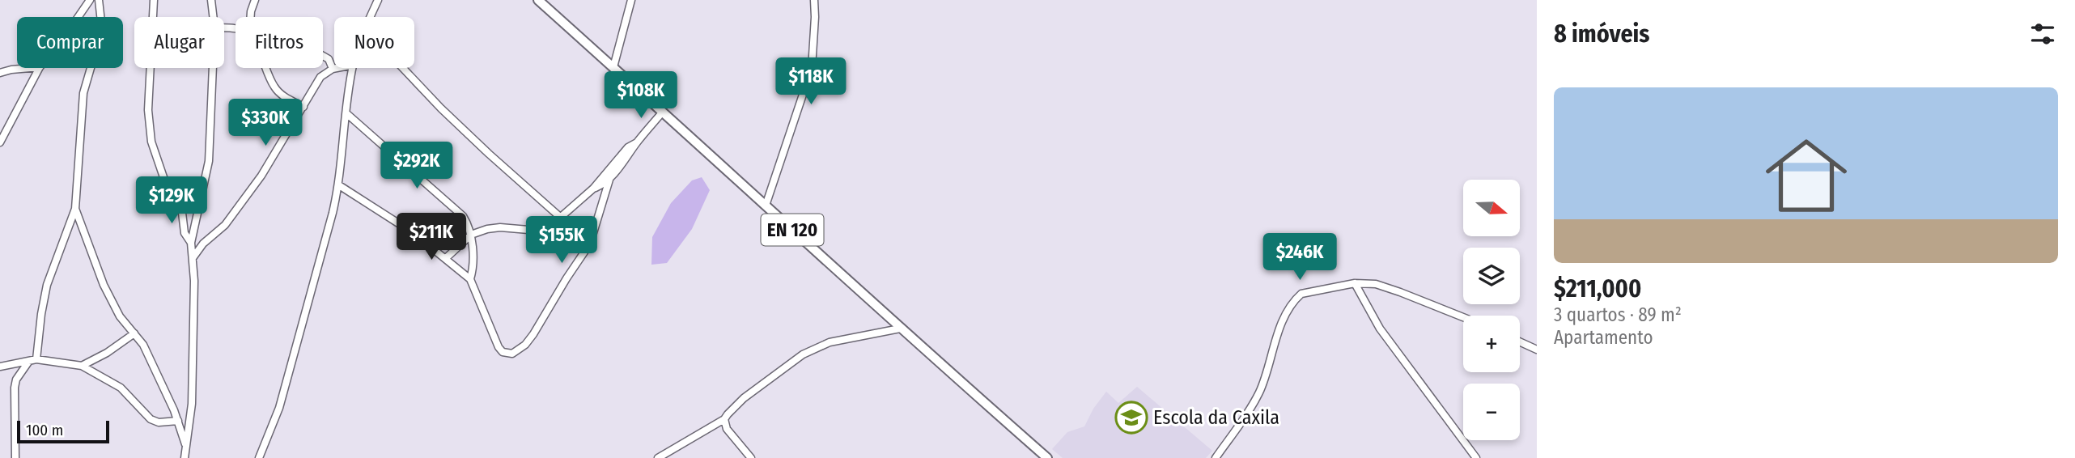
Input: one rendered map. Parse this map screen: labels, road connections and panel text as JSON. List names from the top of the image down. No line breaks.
{"streets":{"main road":["EN 120"]},"places":{"school or university":["Escola da Caxila"]},"scale_bar":"100 m","north":"right","page":{"heading":"8 imóveis","chip":["Comprar","Alugar","Filtros","Novo"],"price":["$118K","$108K","$330K","$292K","$129K","$211K","$155K","$246K"],"list":[{"name":"$211,000","note":"3 quartos · 89 m² · Apartamento"}],"map_buttons":["+","−"],"scale":"100 m"}}
